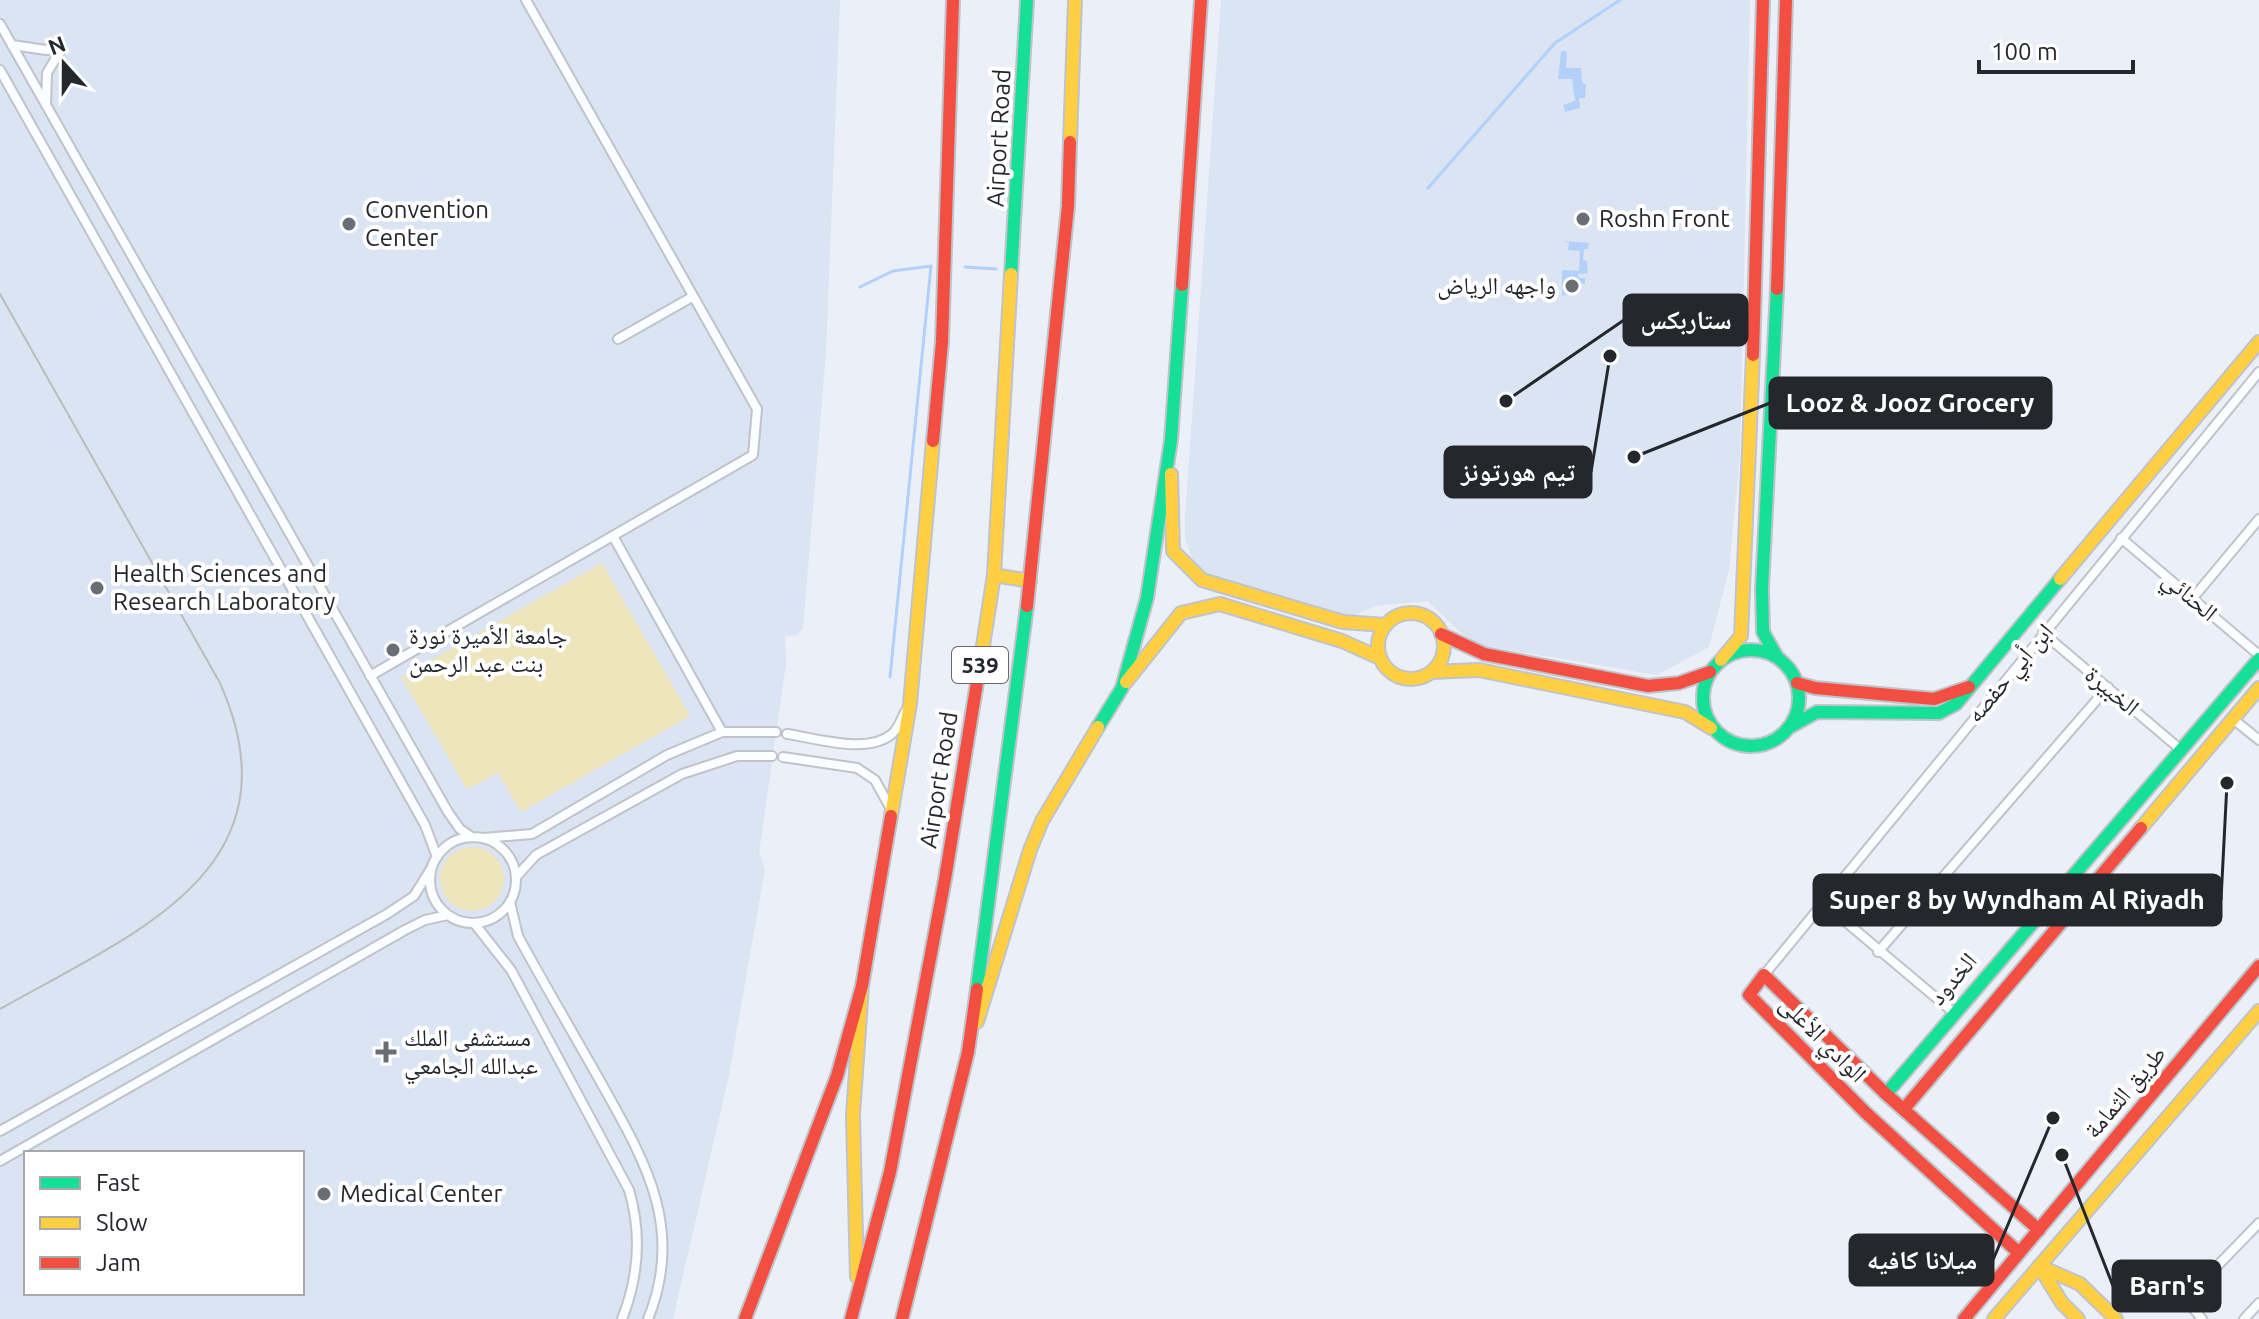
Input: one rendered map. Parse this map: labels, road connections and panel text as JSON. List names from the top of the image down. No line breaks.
{"streets":{"main road":["Airport Road","539","الخدود","الوادي الأعلى","طريق الثمامة"],"street":["الحنائي","ابن أبي حفصه","الخبيرة"]},"crossings":[["الحنائي","ابن أبي حفصه"],["الحنائي","الخدود"],["ابن أبي حفصه","الخبيرة"],["ابن أبي حفصه","الوادي الأعلى"],["الخبيرة","الخدود"],["الخدود","الوادي الأعلى"],["الوادي الأعلى","طريق الثمامة"]],"places":{"other":["Roshn Front","Convention Center","واجهه الرياض","تيم هورتونز","ستاربكس","Looz & Jooz Grocery","Health Sciences and Research Laboratory","جامعة الأميرة نورة بنت عبد الرحمن","Super 8 by Wyndham Al Riyadh","ميلانا كافيه","Barn's","Medical Center"],"health":["مستشفى الملك عبدالله الجامعي"]},"legend":["Fast","Slow","Jam"],"scale_bar":"100 m","north":"top"}
